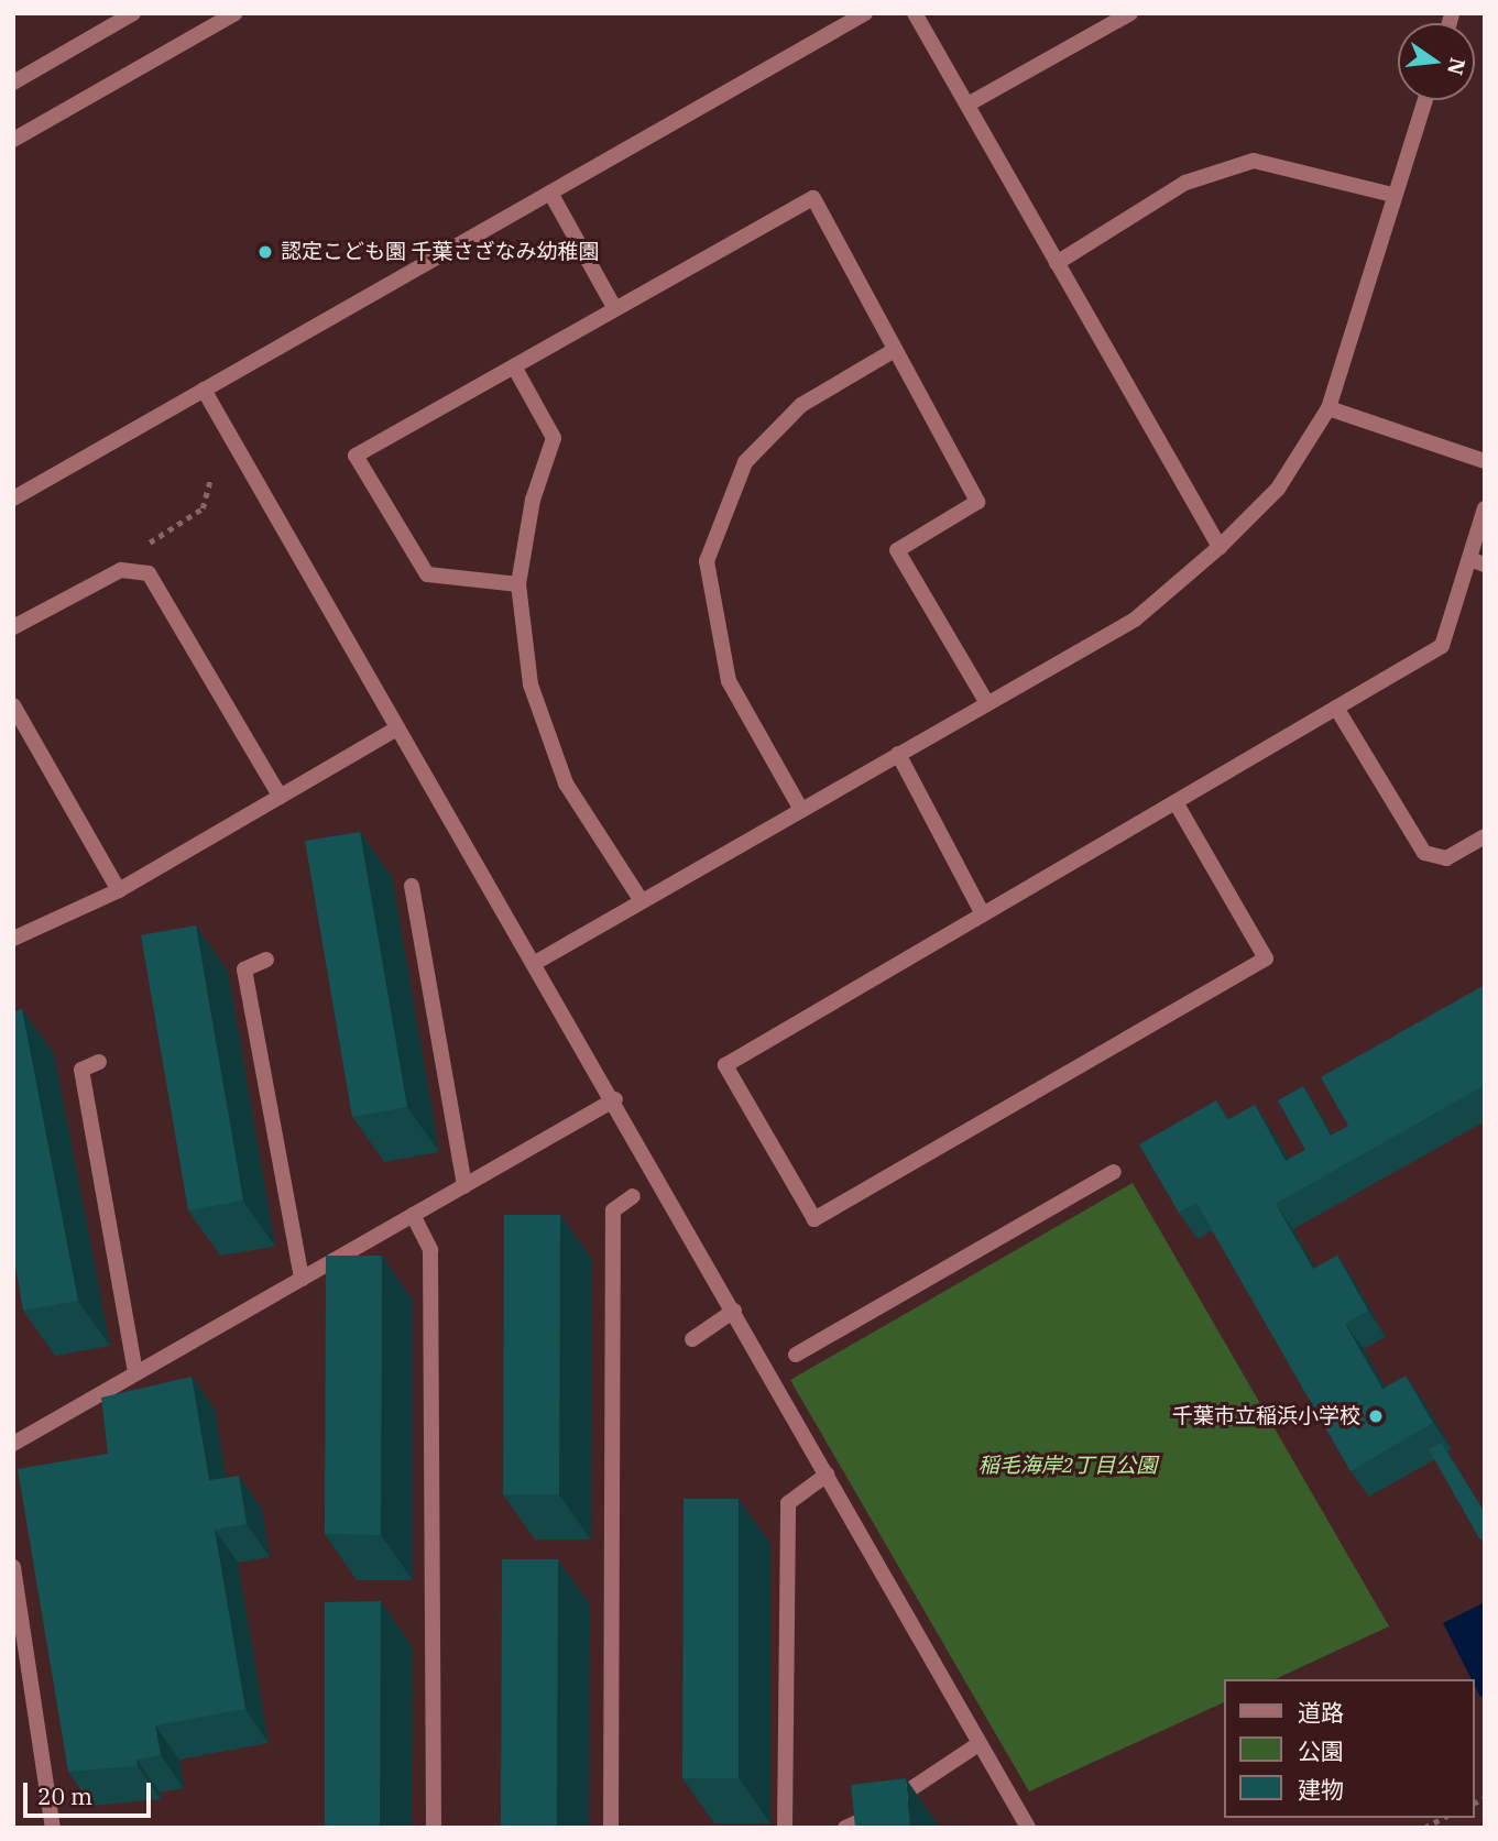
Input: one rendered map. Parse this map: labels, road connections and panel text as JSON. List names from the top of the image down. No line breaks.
{"parks":["稲毛海岸2丁目公園"],"places":["認定こども園 千葉さざなみ幼稚園","千葉市立稲浜小学校"],"legend":["道路","公園","建物"],"scale_bar":"20 m","north":"right"}
